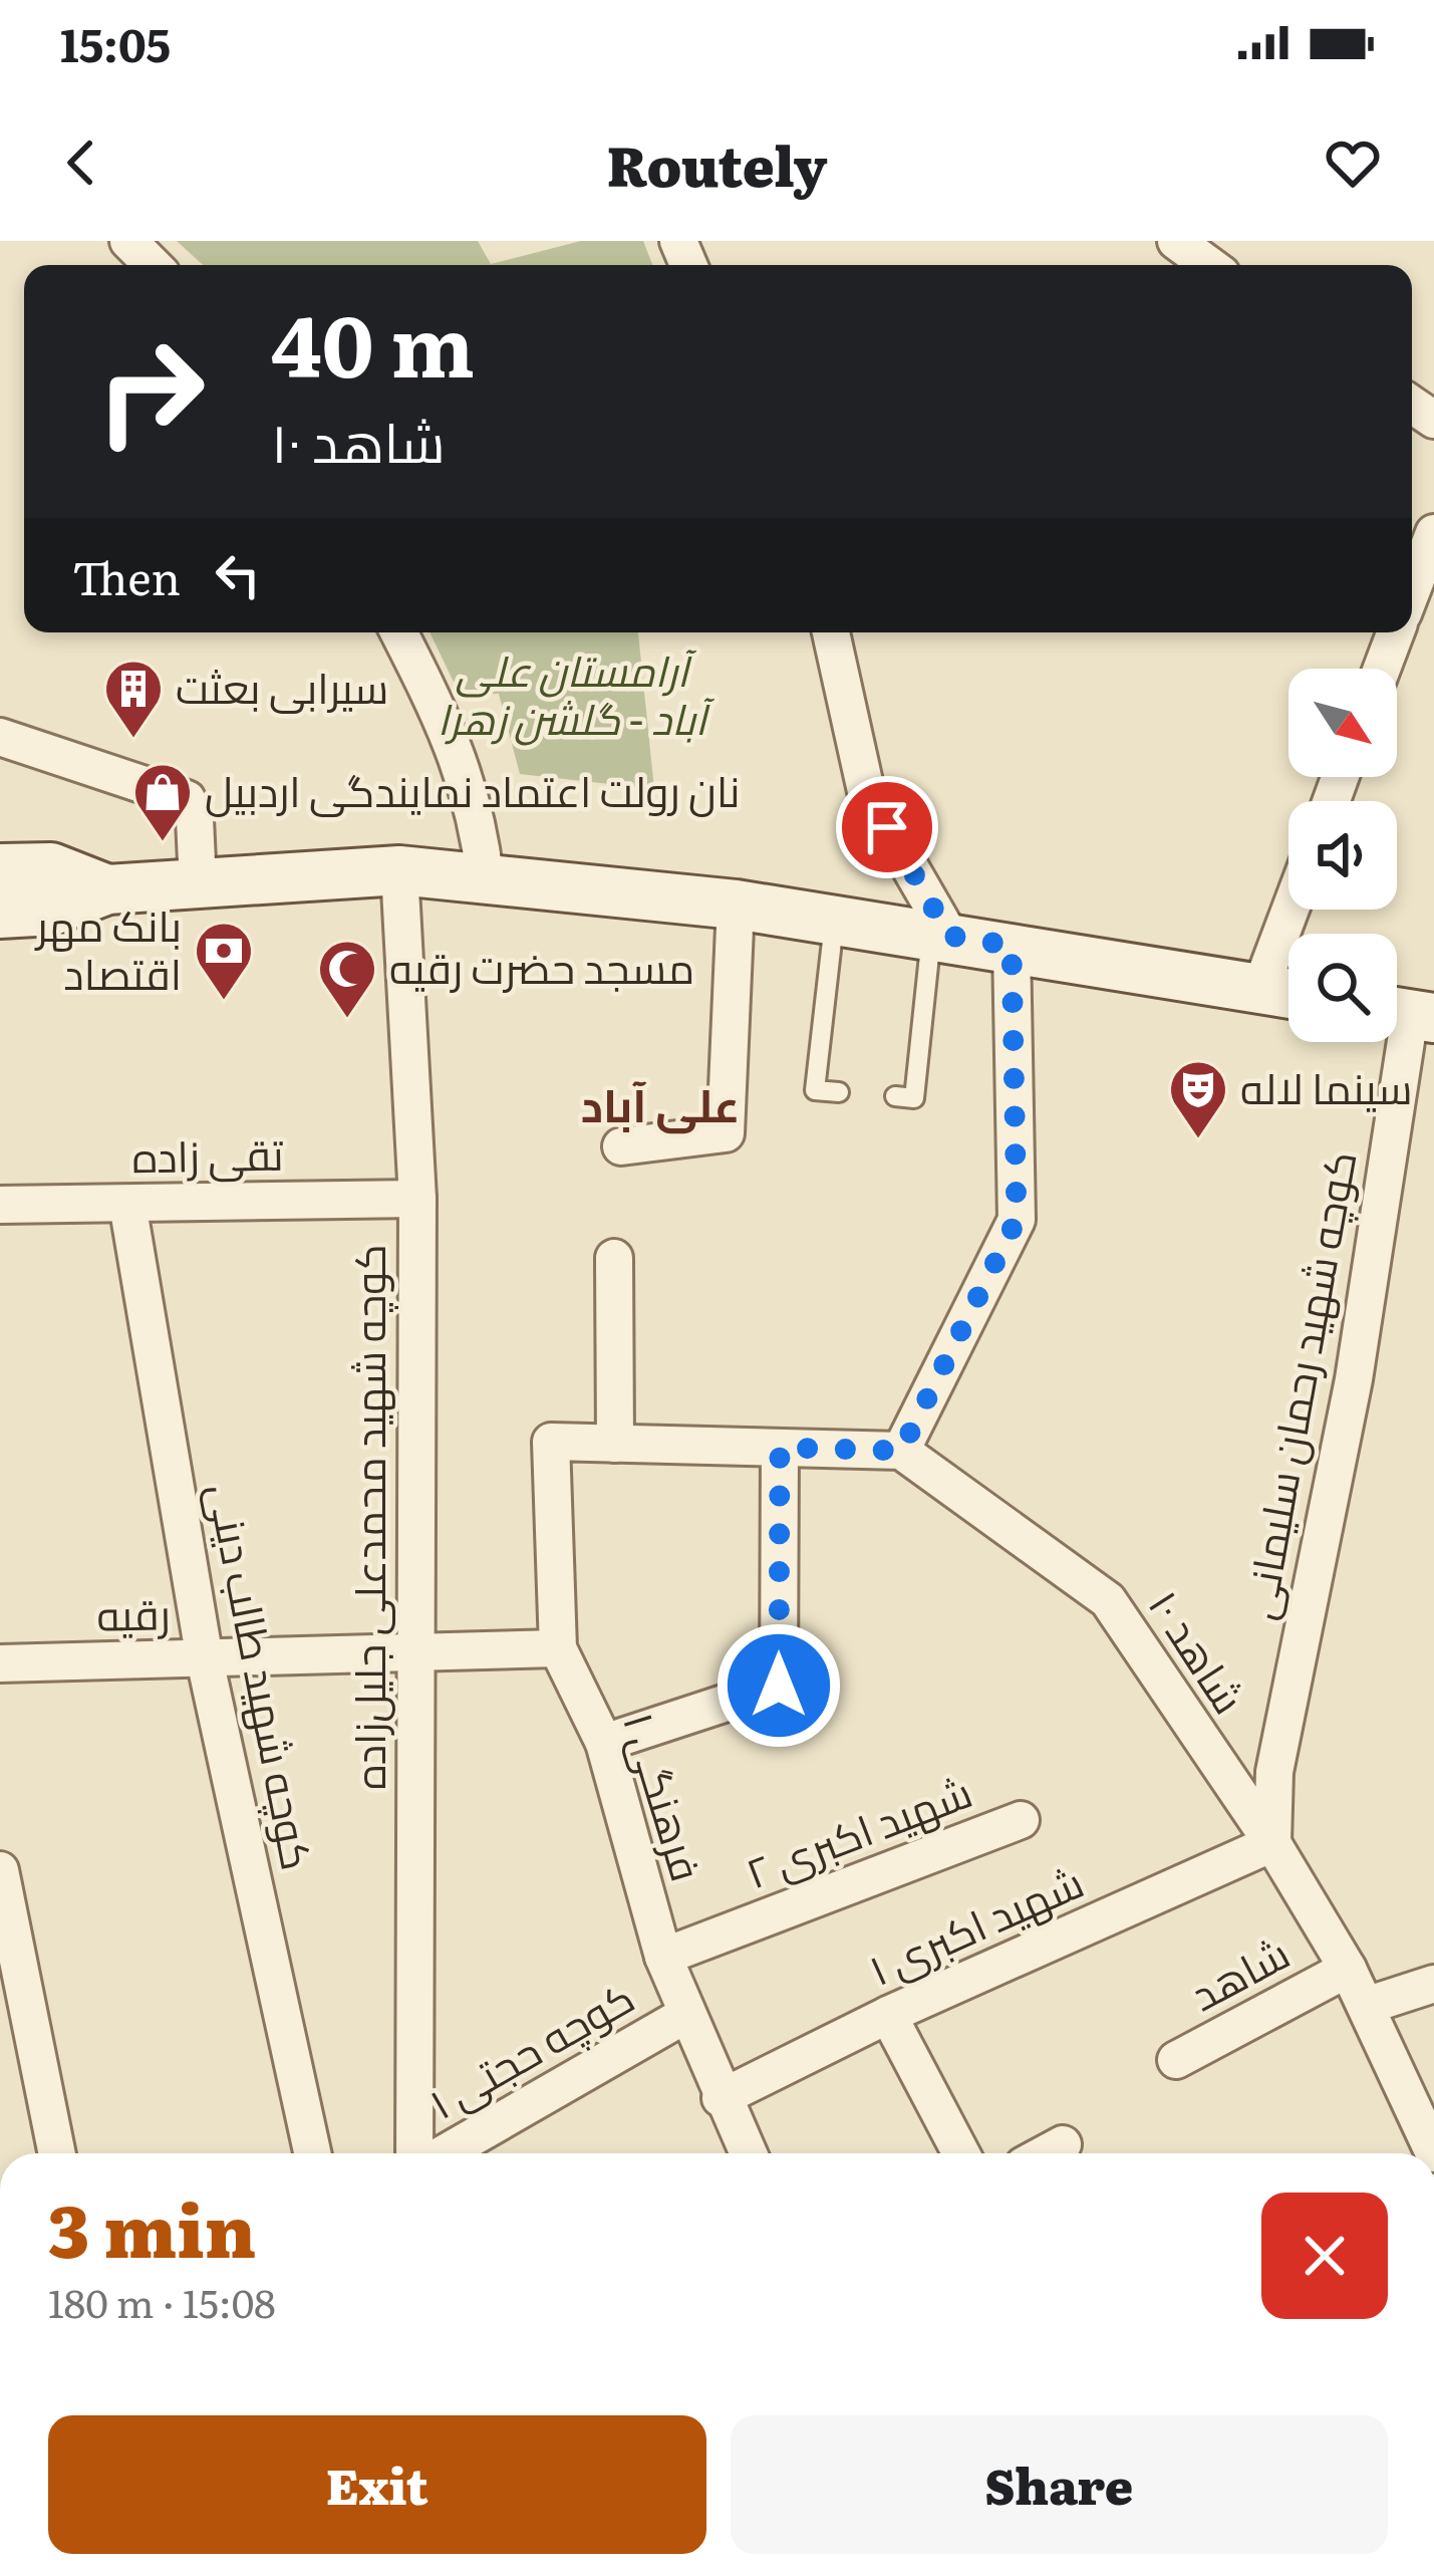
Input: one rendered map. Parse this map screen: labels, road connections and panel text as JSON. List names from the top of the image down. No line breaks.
{"streets":{"street":["تقی زاده","کوچه شهید رحمان سلیمانی","کوچه شهید محمدعلی جلیل‌زاده","رقیه","شاهد ۱۰","کوچه شهید طالب دینی","فرهنگی ۱","شهید اکبری ۲","شهید اکبری ۱","شاهد","کوچه حجتی ۱"]},"crossings":[["تقی زاده","کوچه شهید محمدعلی جلیل‌زاده"],["تقی زاده","کوچه شهید طالب دینی"],["کوچه شهید رحمان سلیمانی","شاهد ۱۰"],["کوچه شهید رحمان سلیمانی","شهید اکبری ۱"],["کوچه شهید محمدعلی جلیل‌زاده","رقیه"],["رقیه","کوچه شهید طالب دینی"],["رقیه","فرهنگی ۱"],["شاهد ۱۰","شهید اکبری ۱"],["شاهد ۱۰","شاهد"],["فرهنگی ۱","شهید اکبری ۲"],["فرهنگی ۱","شهید اکبری ۱"],["فرهنگی ۱","کوچه حجتی ۱"]],"districts":["علی آباد"],"parks":["آرامستان علی آباد - گلشن زهرا"],"places":{"building":["سیرابی بعثت"],"shop":["نان رولت اعتماد نمایندگی اردبیل"],"bank":["بانک مهر اقتصاد"],"mosque":["مسجد حضرت رقیه"],"theatre":["سینما لاله"]},"north":"bottom right","page":{"status":"15:05","header":"Routely","turn":["40 m","شاهد ۱۰"],"then":"Then","heading":["3 min","180 m · 15:08"],"buttons":["Exit","Share"]}}
